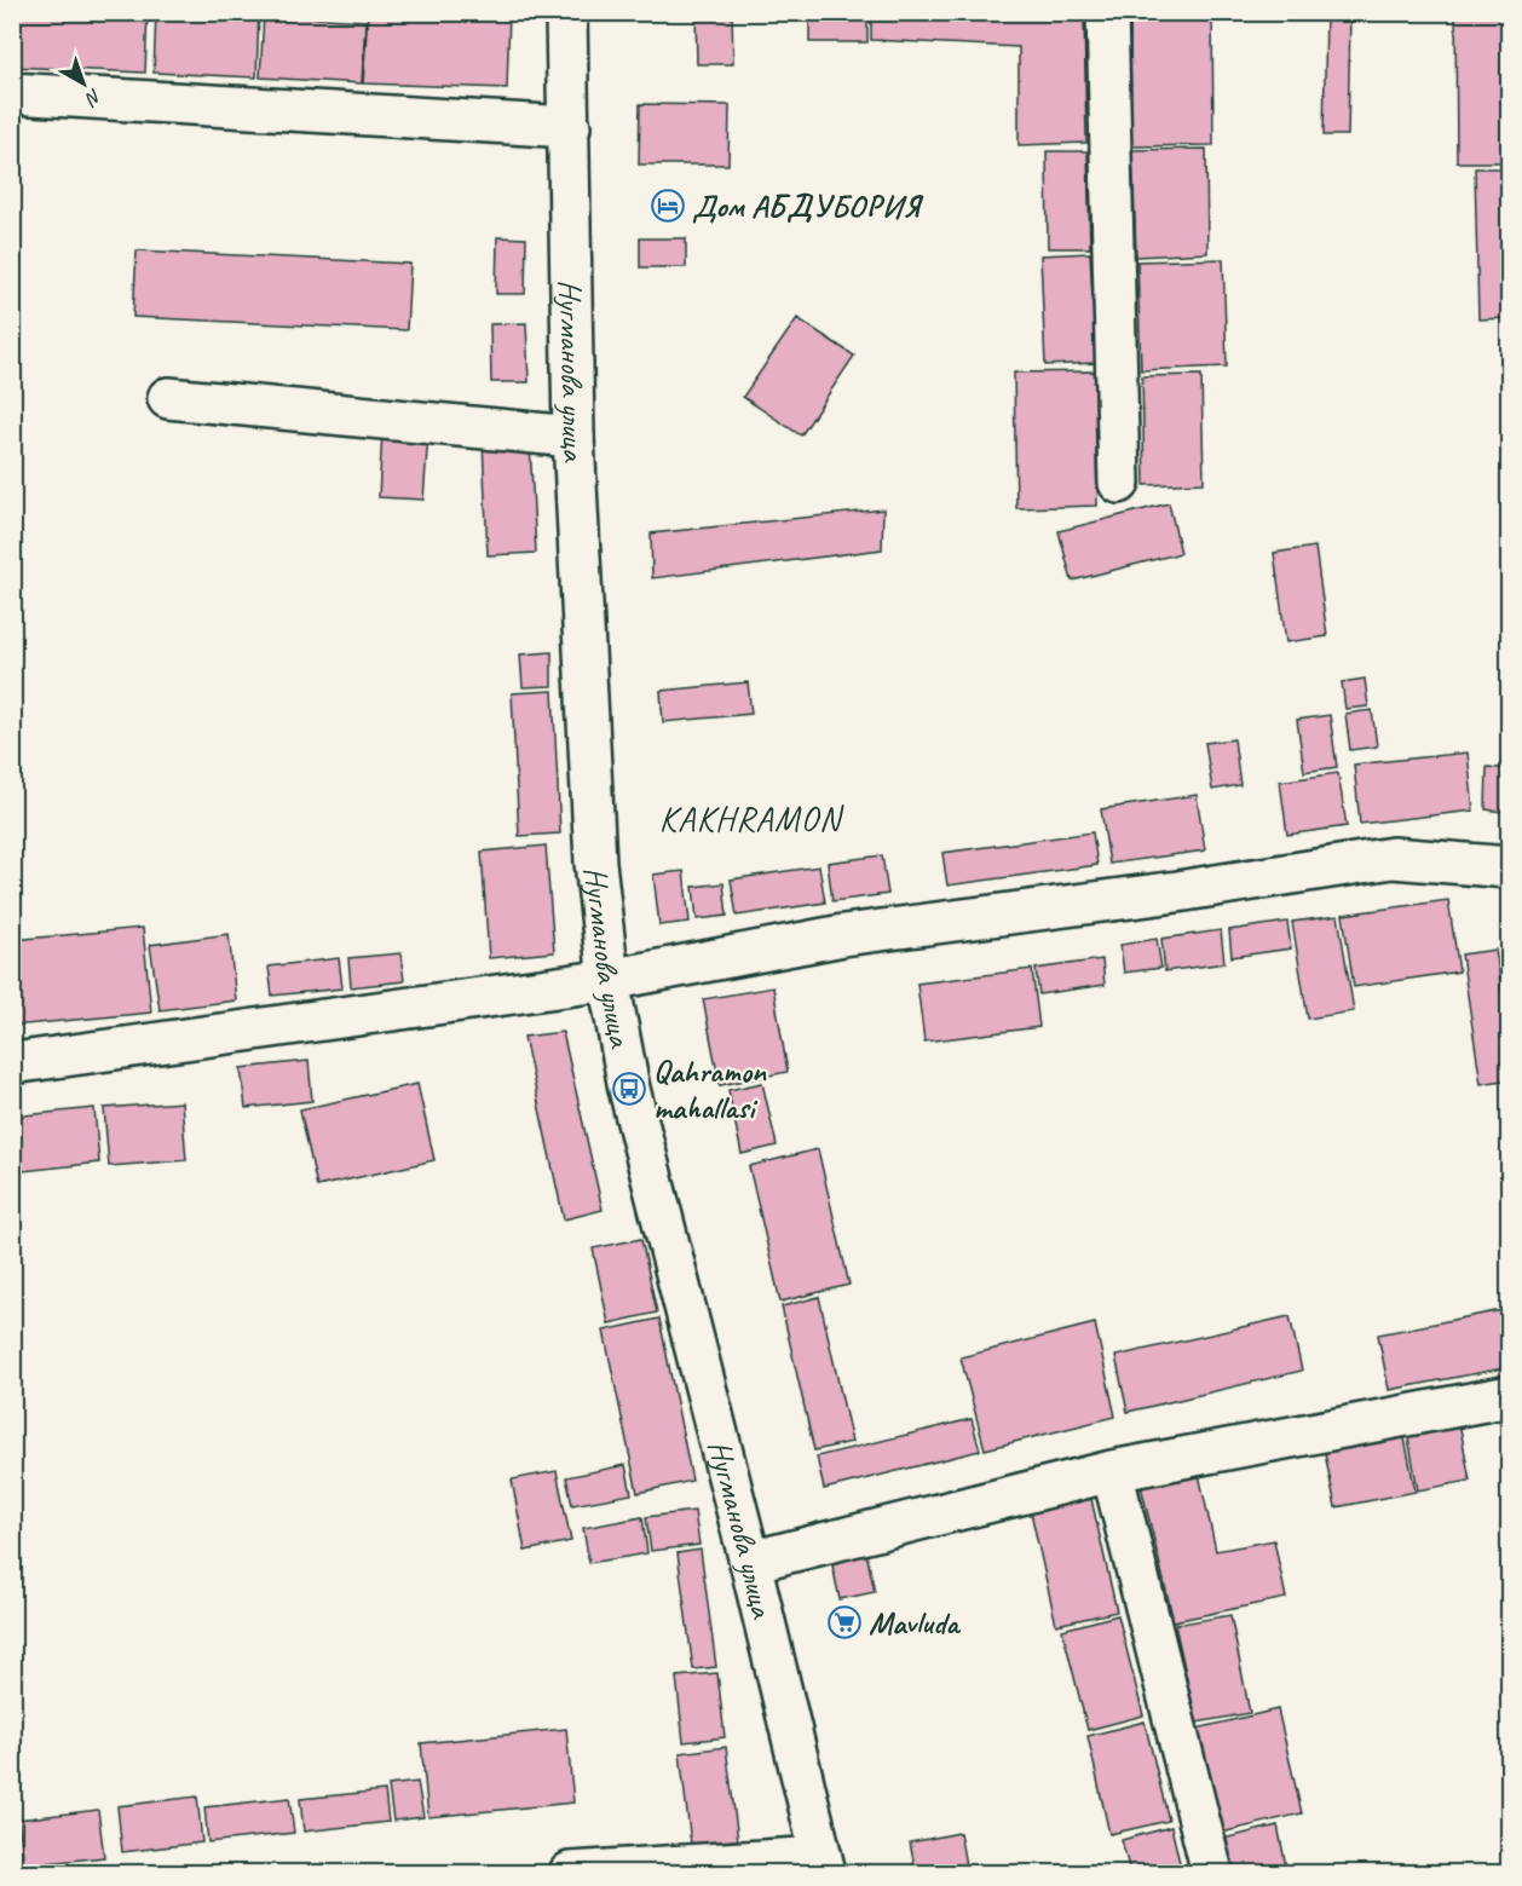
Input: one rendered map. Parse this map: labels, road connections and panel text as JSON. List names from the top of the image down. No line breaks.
{"streets":{"street":["Нугманова улица"]},"districts":["KAKHRAMON"],"places":{"hotel":["Дом АБДУБОРИЯ"],"bus stop":["Qahramon mahallasi"],"supermarket":["Mavluda"]},"north":"bottom right"}
